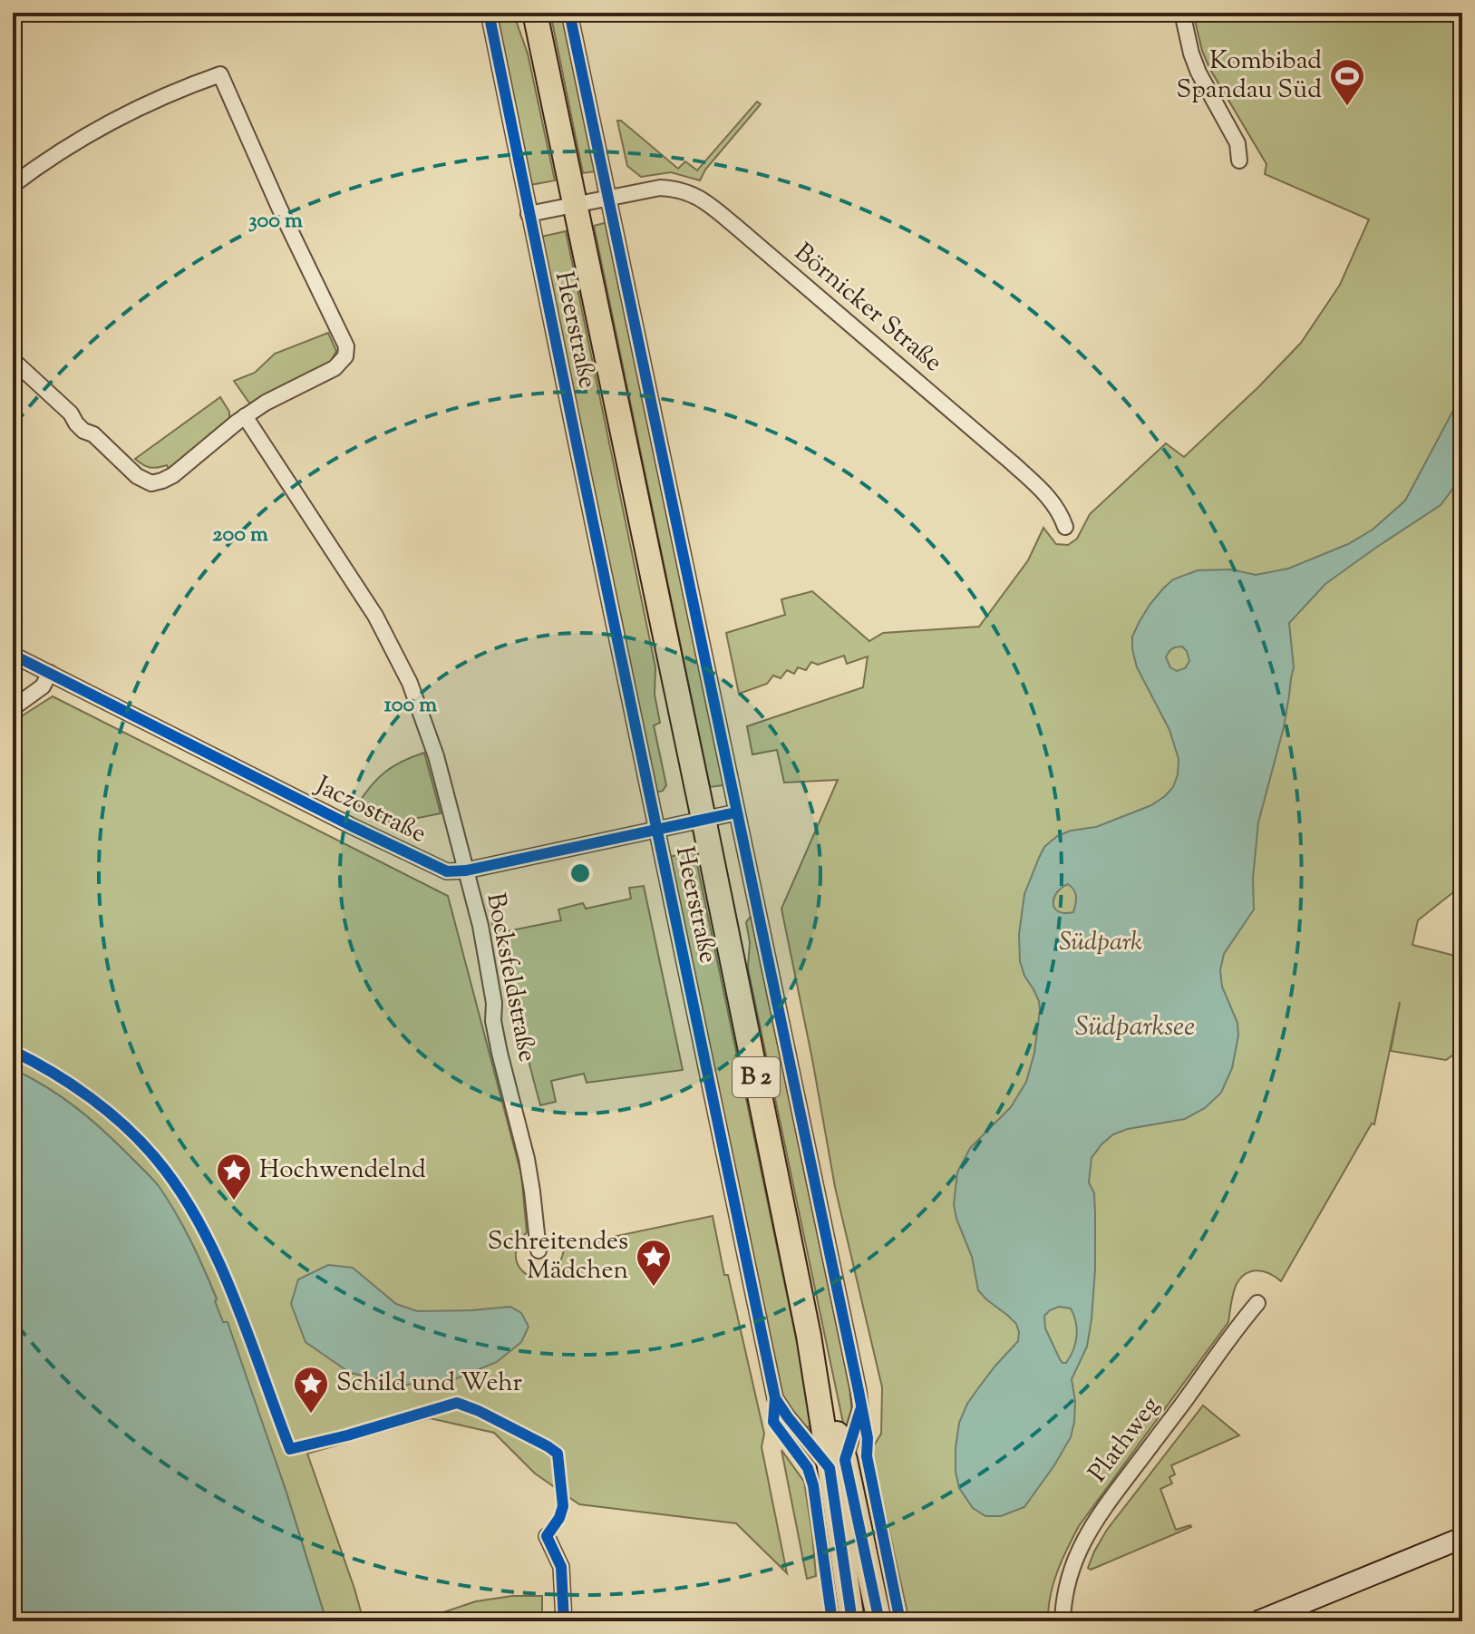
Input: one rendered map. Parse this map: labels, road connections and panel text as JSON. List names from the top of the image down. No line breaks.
{"streets":{"main road":["Heerstraße","B 2"],"street":["Börnicker Straße","Jaczostraße","Bocksfeldstraße","Plathweg"]},"crossings":[["Börnicker Straße","Heerstraße"],["Heerstraße","Jaczostraße"],["Jaczostraße","Bocksfeldstraße"]],"water":["Südparksee"],"parks":["Südpark"],"places":{"sports":["Kombibad Spandau Süd"],"place":["Hochwendelnd","Schreitendes Mädchen","Schild und Wehr"]},"rings":["300 m","200 m","100 m"]}
